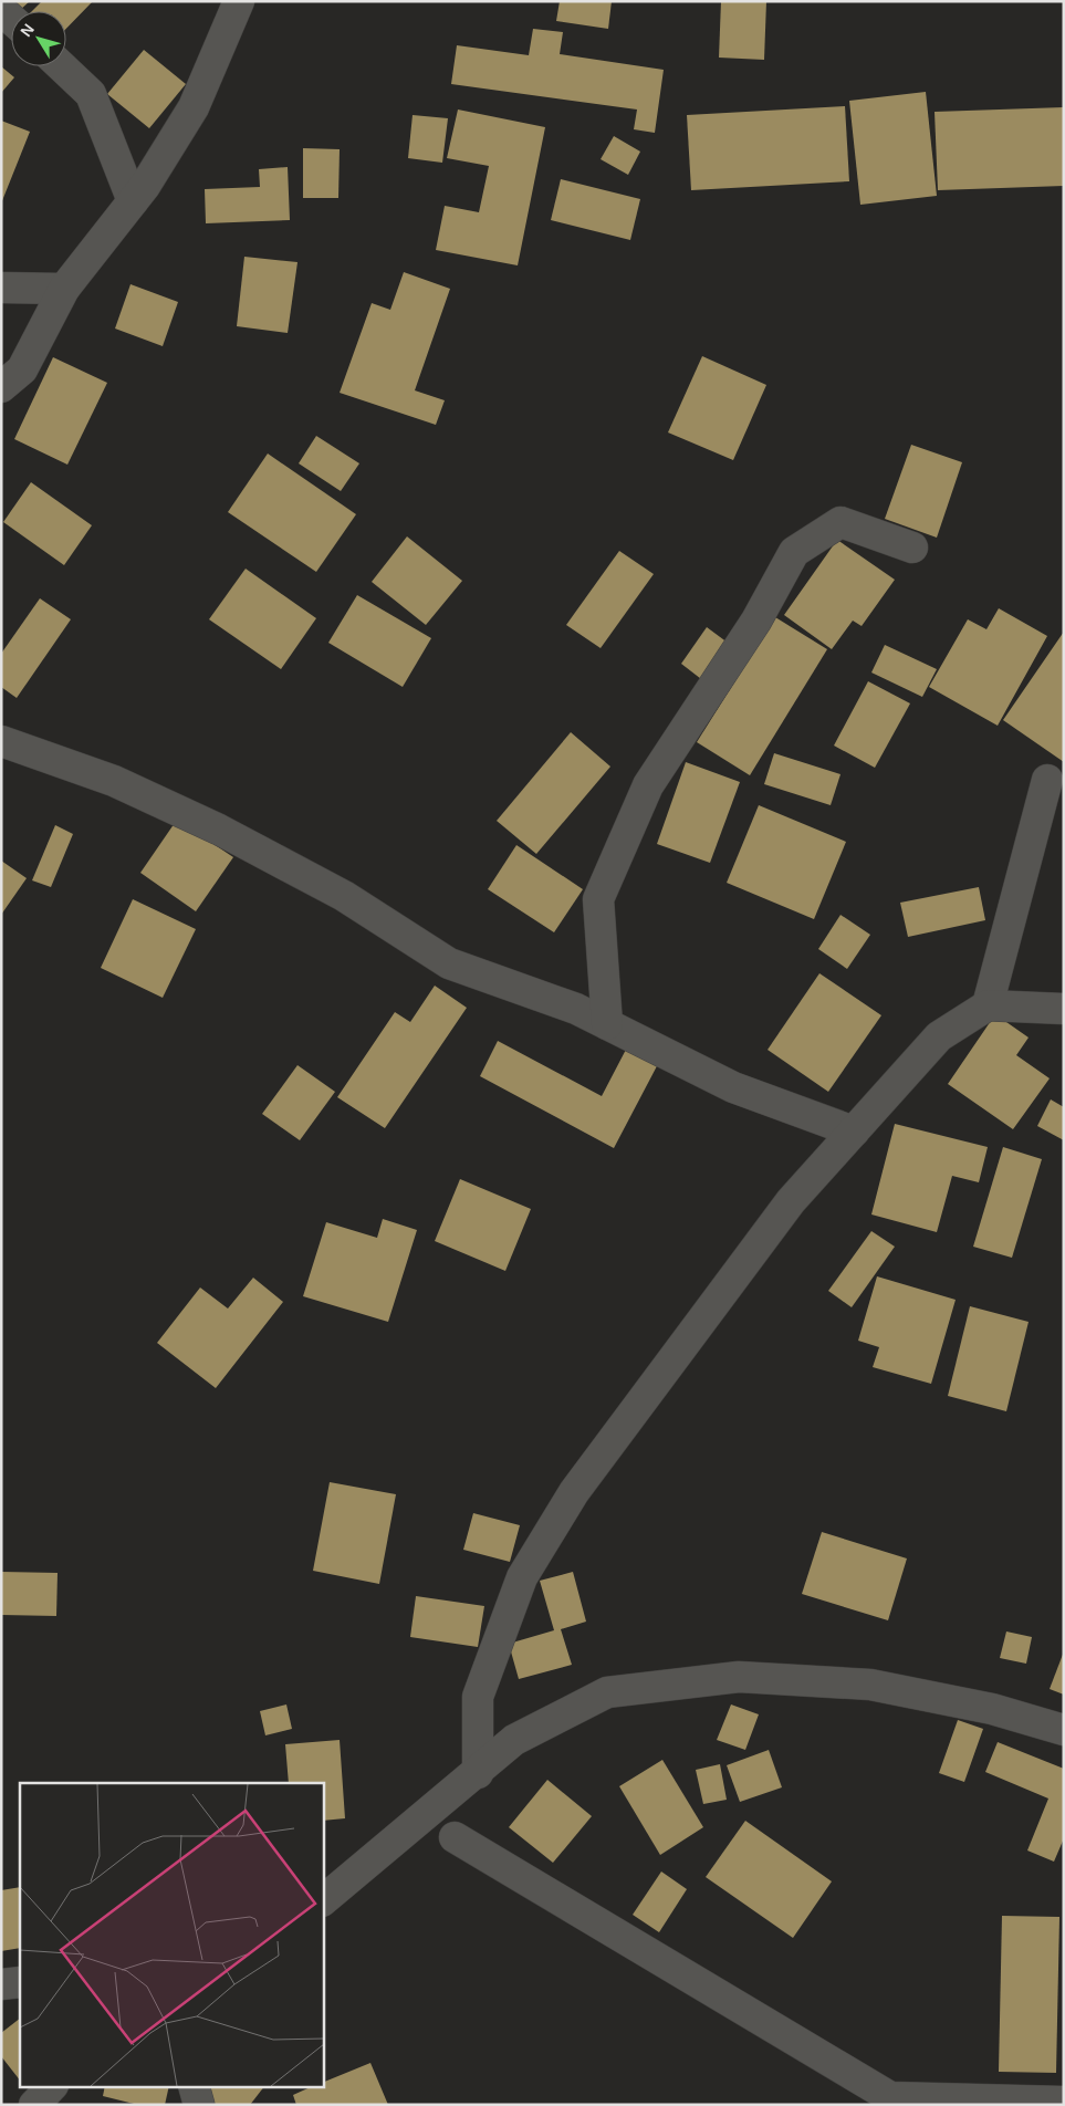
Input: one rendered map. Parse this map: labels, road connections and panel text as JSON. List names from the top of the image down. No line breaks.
{"north":"top left"}
